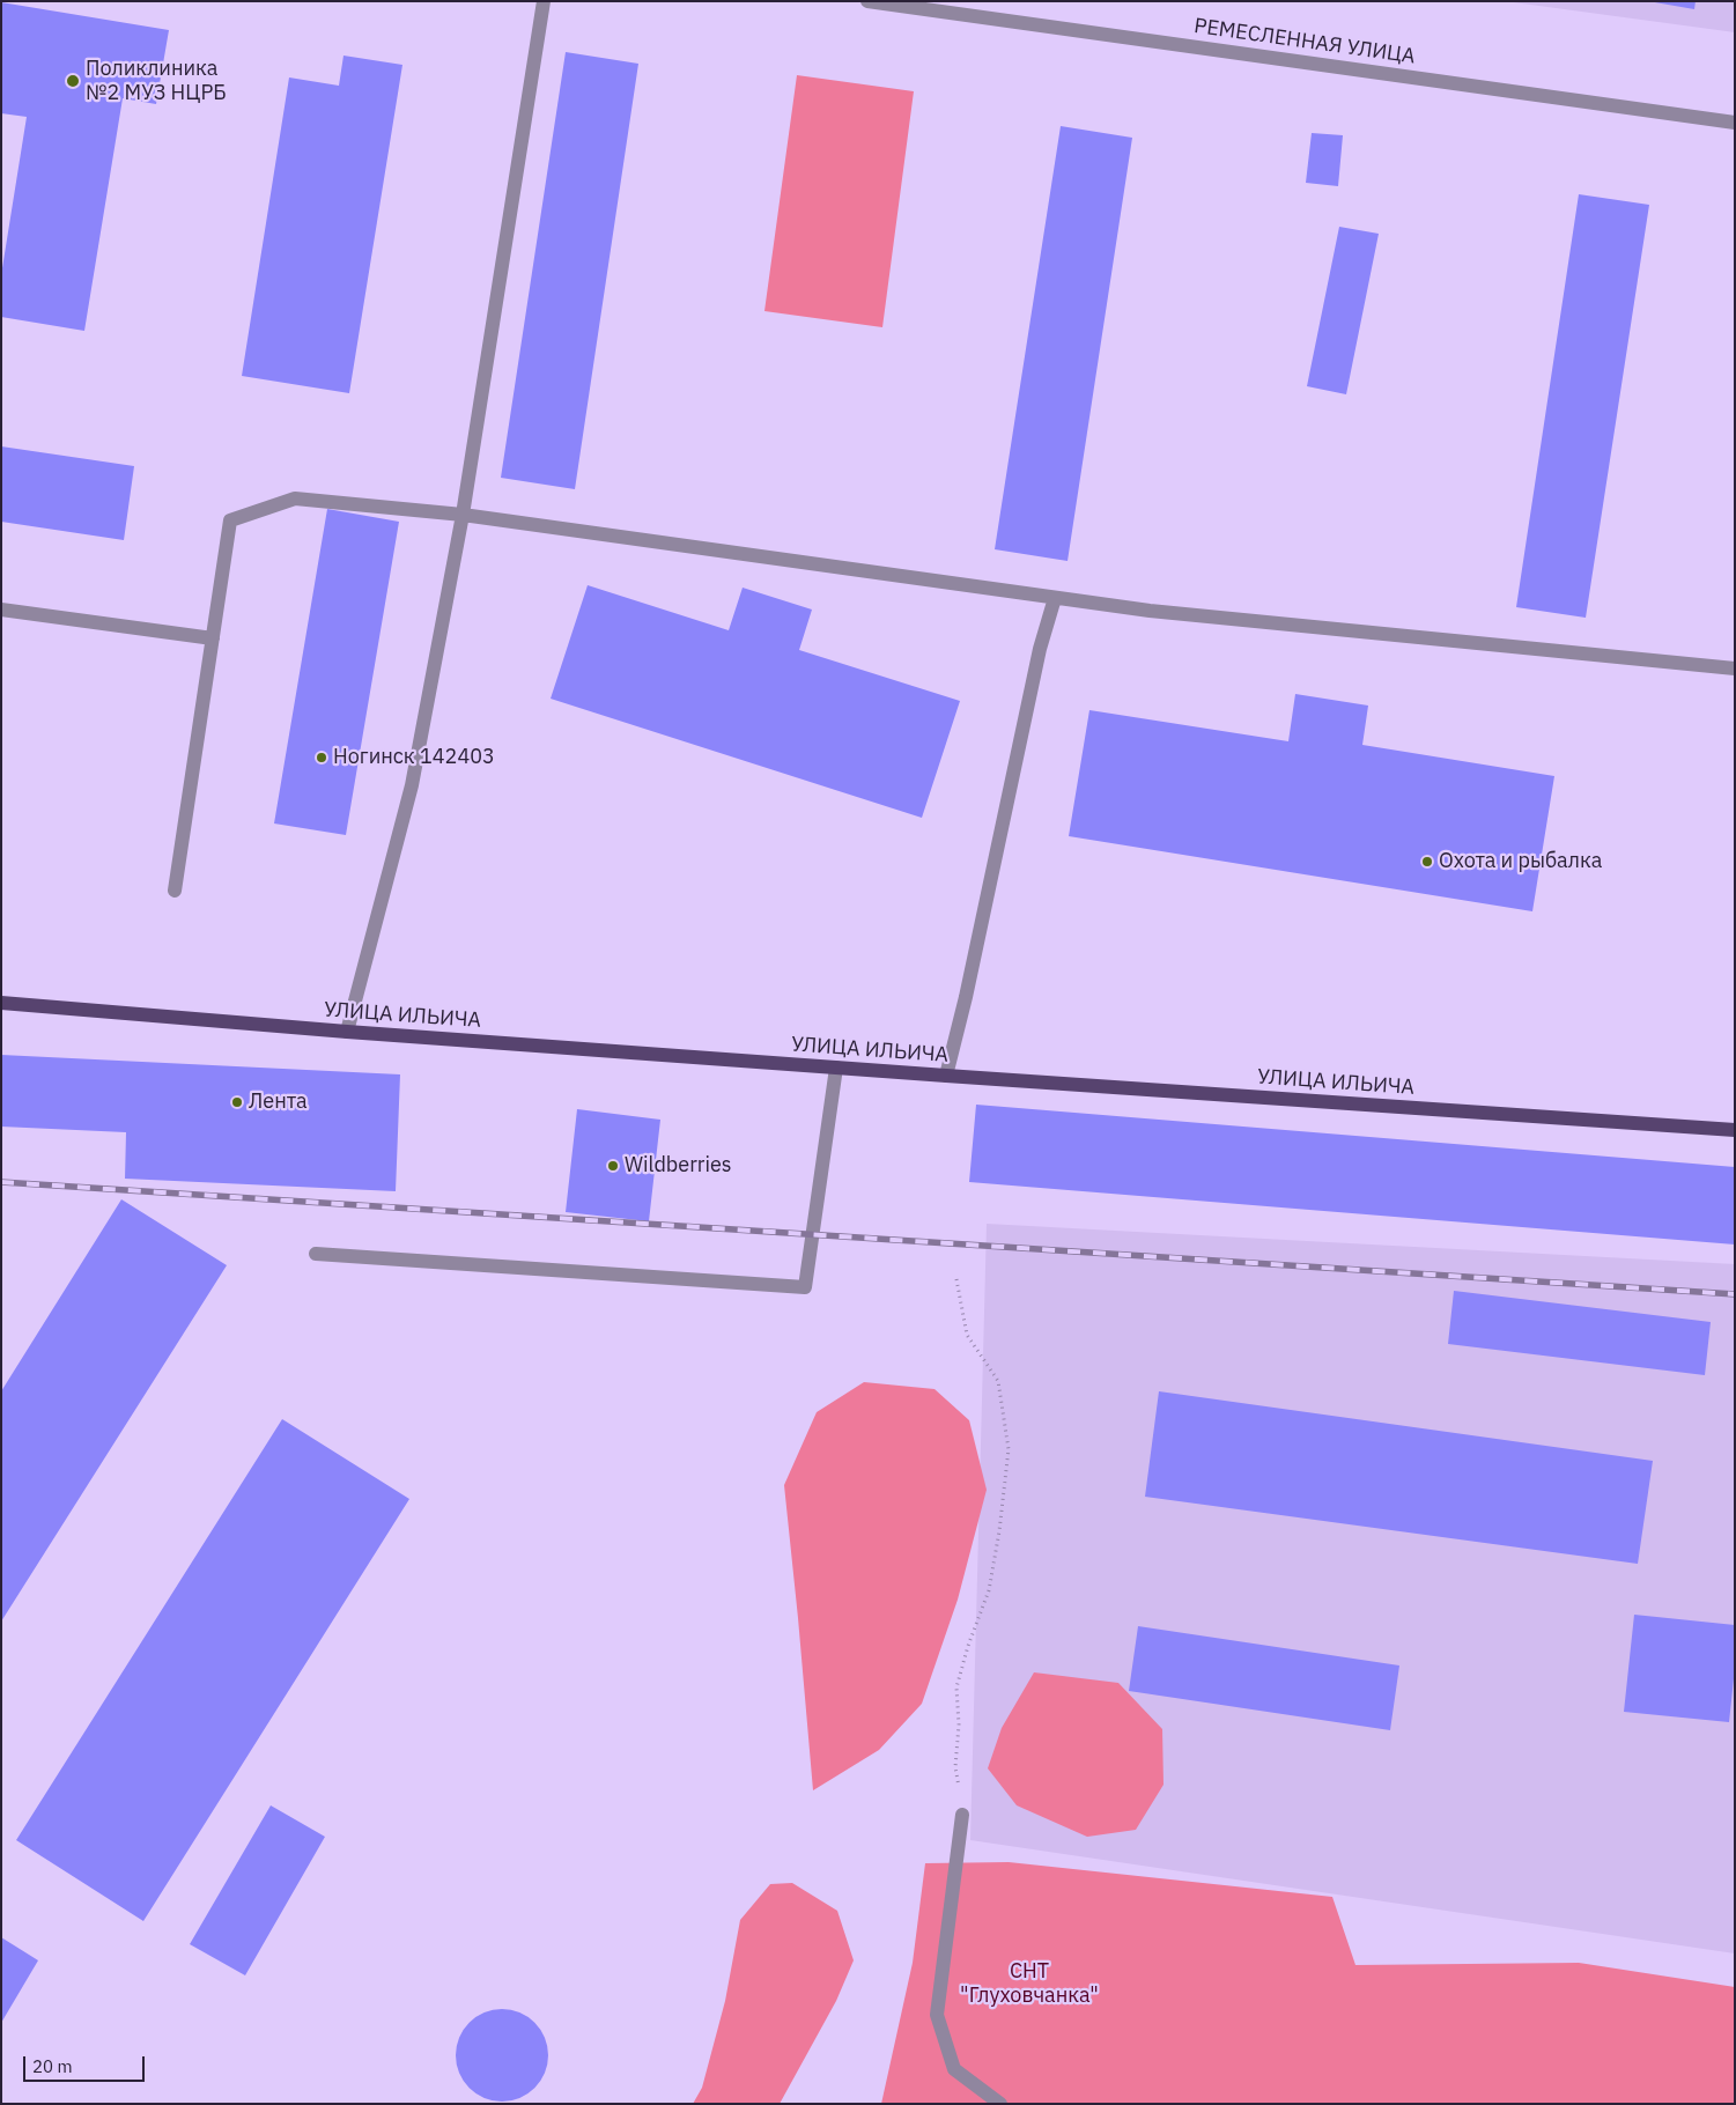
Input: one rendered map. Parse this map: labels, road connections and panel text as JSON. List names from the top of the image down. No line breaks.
{"streets":{"main road":["УЛИЦА ИЛЬИЧА"],"street":["РЕМЕСЛЕННАЯ УЛИЦА"]},"parks":["СНТ \"Глуховчанка\""],"places":["Поликлиника №2 МУЗ НЦРБ","Ногинск 142403","Охота и рыбалка","Лента","Wildberries"],"scale_bar":"20 m"}
